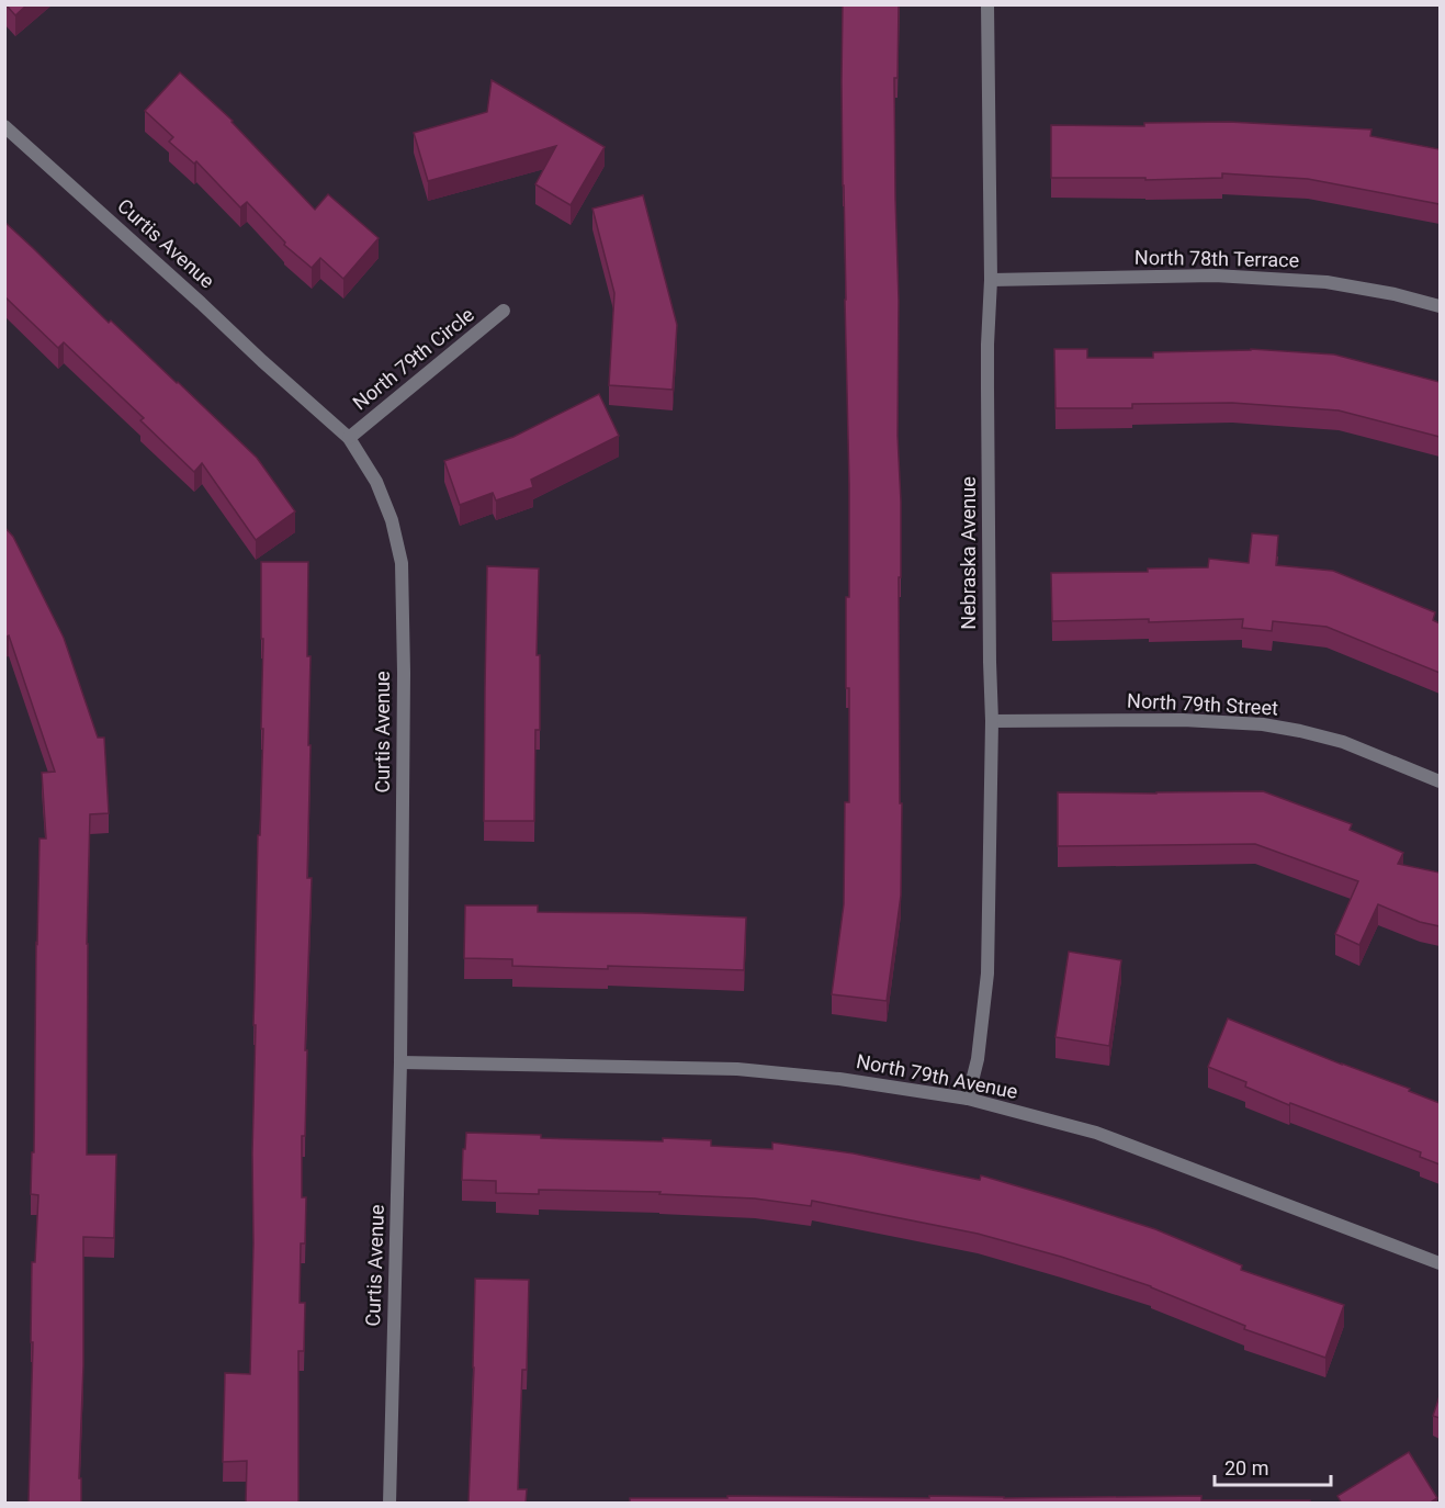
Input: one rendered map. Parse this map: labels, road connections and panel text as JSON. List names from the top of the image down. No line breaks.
{"streets":{"street":["Curtis Avenue","North 78th Terrace","North 79th Circle","Nebraska Avenue","North 79th Street","North 79th Avenue"]},"crossings":[["Curtis Avenue","North 79th Circle"],["Curtis Avenue","North 79th Avenue"],["North 78th Terrace","Nebraska Avenue"],["Nebraska Avenue","North 79th Street"],["Nebraska Avenue","North 79th Avenue"]],"scale_bar":"20 m"}
